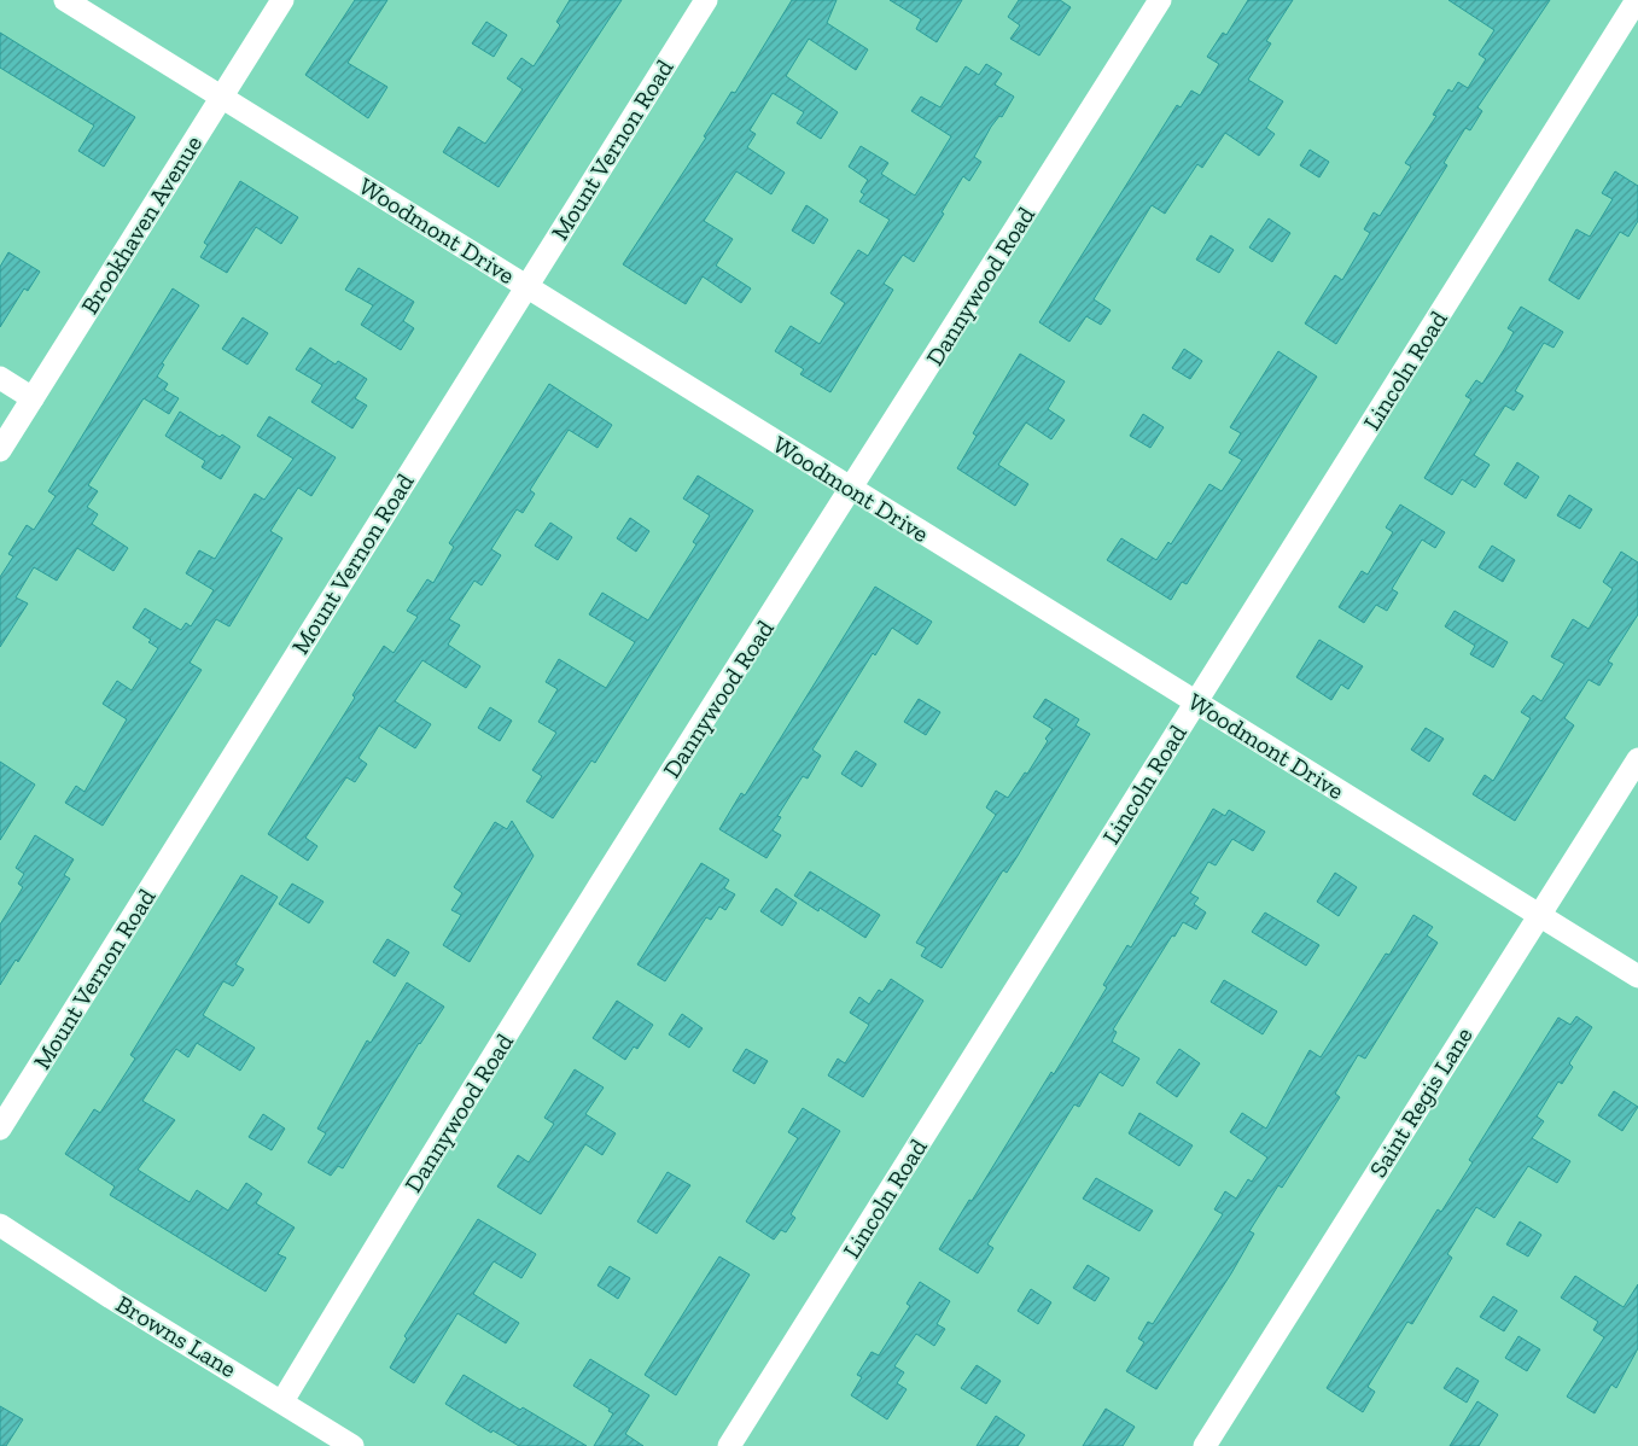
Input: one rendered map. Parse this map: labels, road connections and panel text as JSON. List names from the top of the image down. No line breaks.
{"streets":{"street":["Mount Vernon Road","Brookhaven Avenue","Woodmont Drive","Dannywood Road","Lincoln Road","Saint Regis Lane","Browns Lane"]},"crossings":[["Mount Vernon Road","Woodmont Drive"],["Brookhaven Avenue","Woodmont Drive"],["Woodmont Drive","Dannywood Road"],["Woodmont Drive","Lincoln Road"],["Woodmont Drive","Saint Regis Lane"],["Dannywood Road","Browns Lane"]]}
